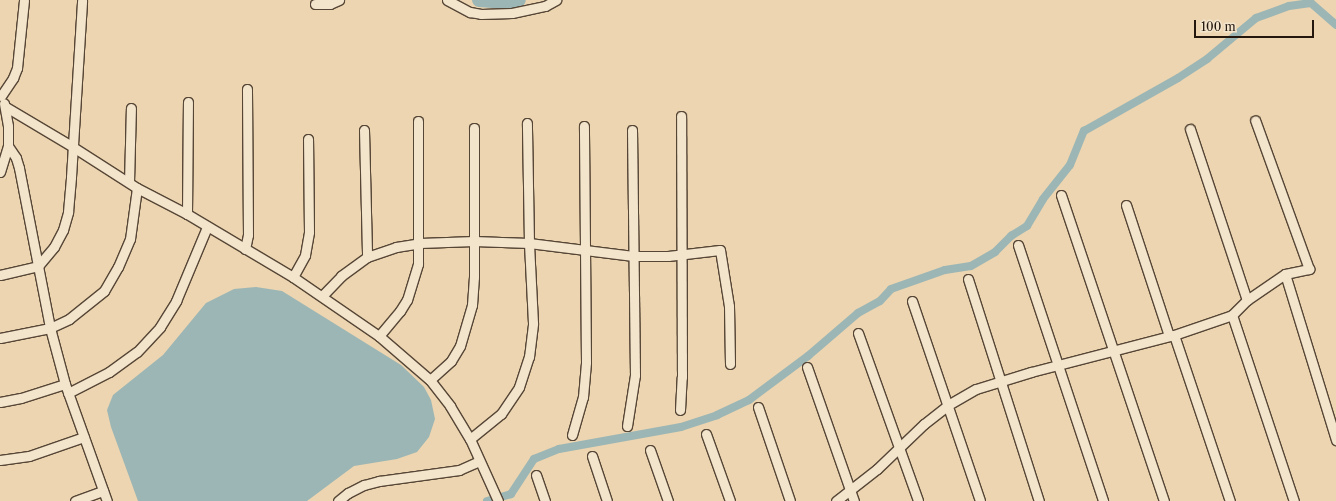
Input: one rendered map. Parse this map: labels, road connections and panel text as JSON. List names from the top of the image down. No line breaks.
{"scale_bar":"100 m"}
